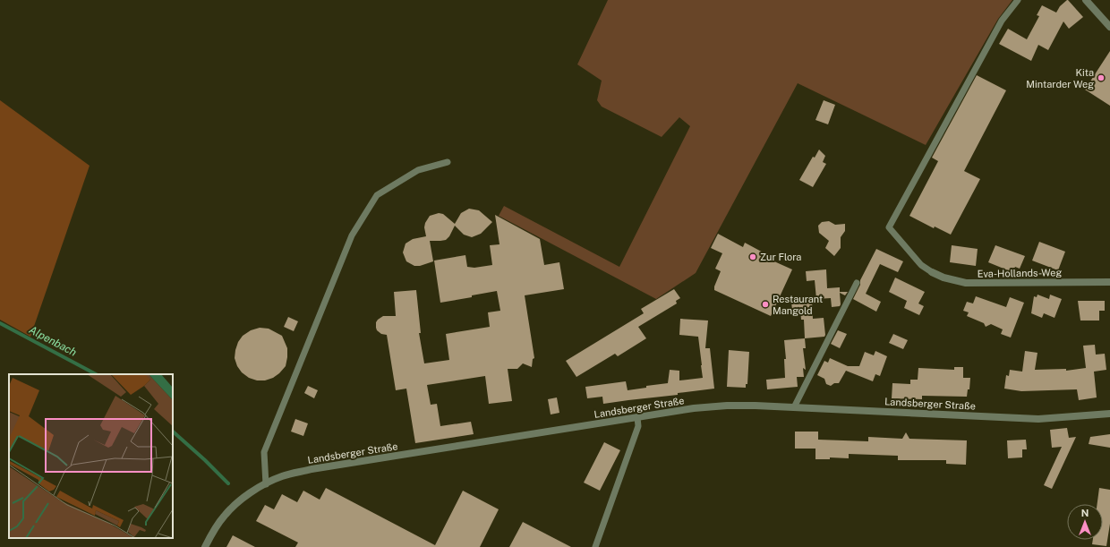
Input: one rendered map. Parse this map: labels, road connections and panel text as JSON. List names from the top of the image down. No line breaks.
{"streets":{"street":["Eva-Hollands-Weg","Landsberger Straße"]},"water":["Alpenbach"],"places":["Kita Mintarder Weg","Zur Flora","Restaurant Mangold"],"north":"top"}
